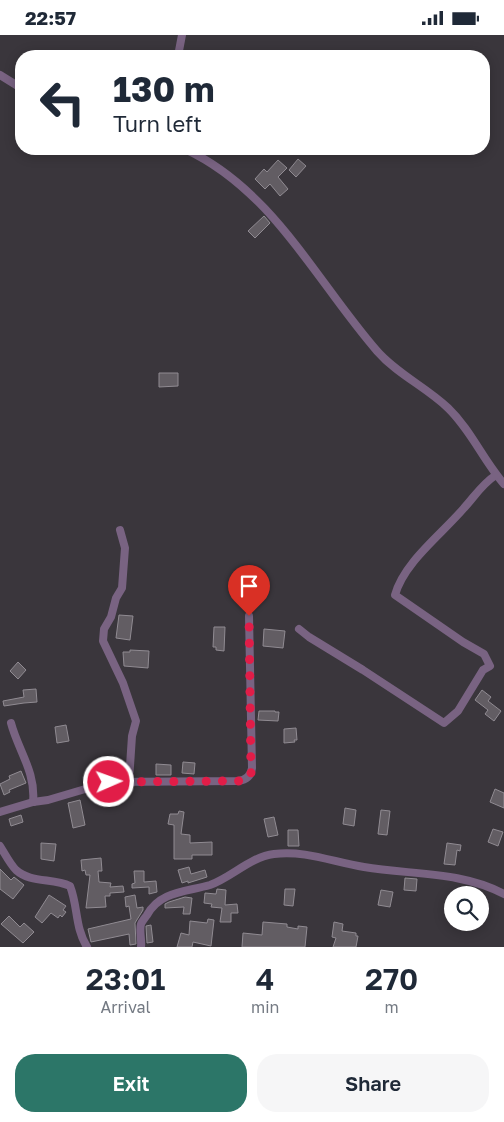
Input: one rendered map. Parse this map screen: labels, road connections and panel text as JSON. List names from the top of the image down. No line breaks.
{"page":{"status":"22:57","turn":["130 m","Turn left"],"eta":["23:01","Arrival","4","min","270","m"],"buttons":["Exit","Share"]}}
